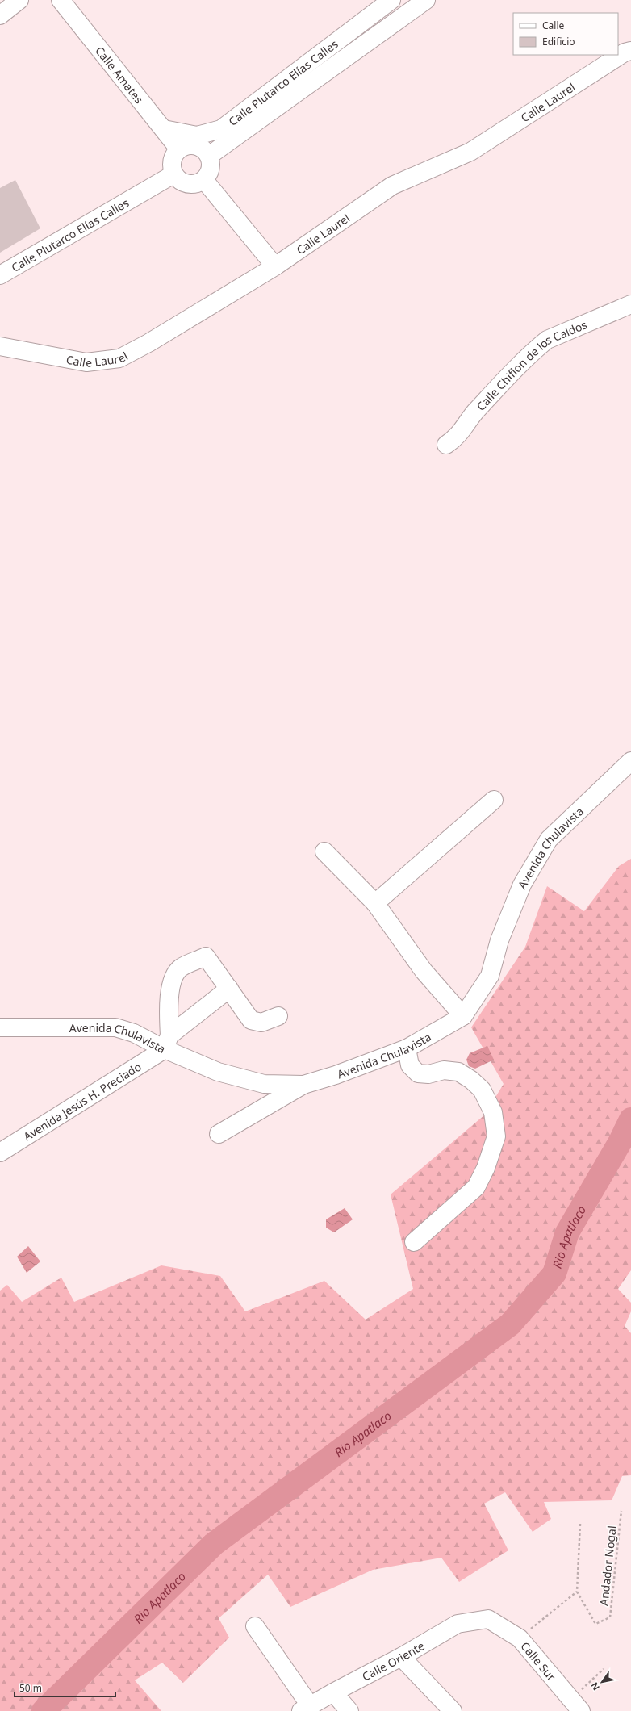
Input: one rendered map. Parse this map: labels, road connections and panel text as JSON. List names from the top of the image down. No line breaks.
{"streets":{"street":["Calle Amates","Calle Plutarco Elías Calles","Calle Laurel","Calle Chiflon de los Caldos","Avenida Chulavista","Avenida Jesús H. Preciado","Calle Oriente","Calle Sur"],"path":["Andador Nogal"]},"crossings":[["Calle Amates","Calle Plutarco Elías Calles"],["Avenida Chulavista","Avenida Jesús H. Preciado"],["Calle Oriente","Calle Sur"]],"water":["Rio Apatlaco"],"legend":["Calle","Edificio"],"scale_bar":"50 m","north":"bottom left"}
